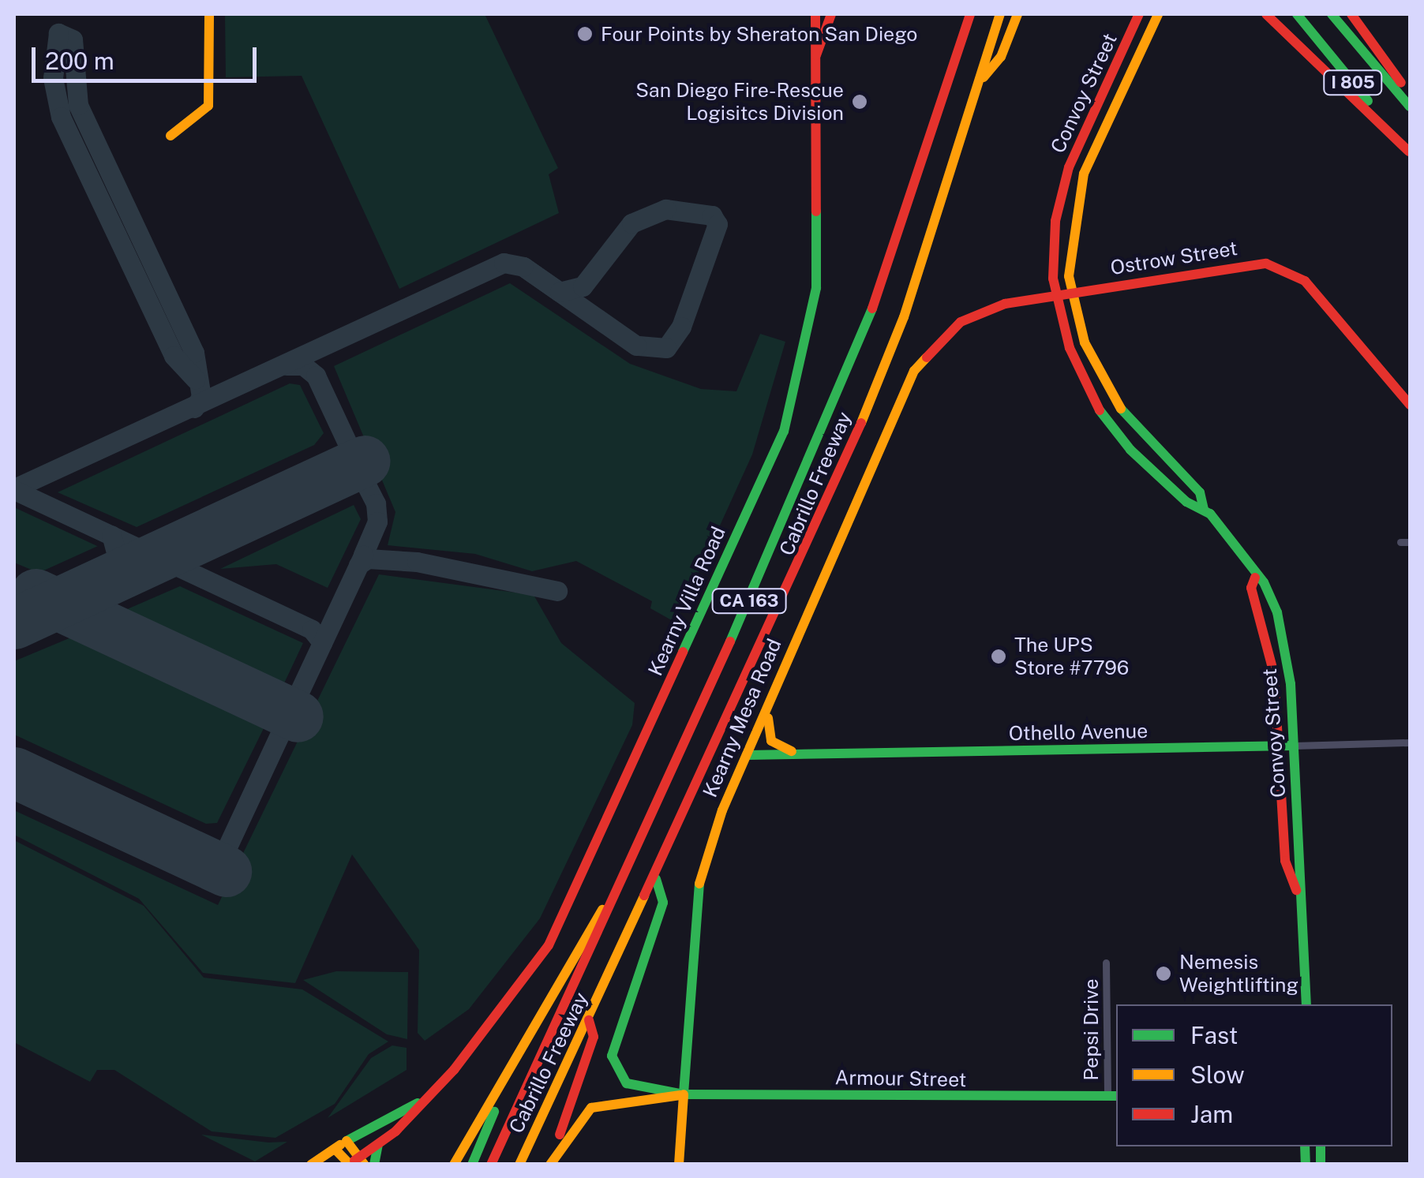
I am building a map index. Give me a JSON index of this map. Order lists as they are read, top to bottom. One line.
{"streets":{"main road":["I 805","Convoy Street","Ostrow Street","Cabrillo Freeway","Kearny Villa Road","CA 163","Kearny Mesa Road","Othello Avenue","Armour Street"],"street":["Pepsi Drive"]},"crossings":[["Convoy Street","Ostrow Street"],["Convoy Street","Kearny Mesa Road"],["Convoy Street","Othello Avenue"],["Ostrow Street","Kearny Mesa Road"],["Kearny Mesa Road","Othello Avenue"],["Kearny Mesa Road","Armour Street"],["Pepsi Drive","Armour Street"]],"places":["Four Points by Sheraton San Diego","San Diego Fire-Rescue Logisitcs Division","The UPS Store #7796","Nemesis Weightlifting"],"legend":["Fast","Slow","Jam"],"scale_bar":"200 m"}
